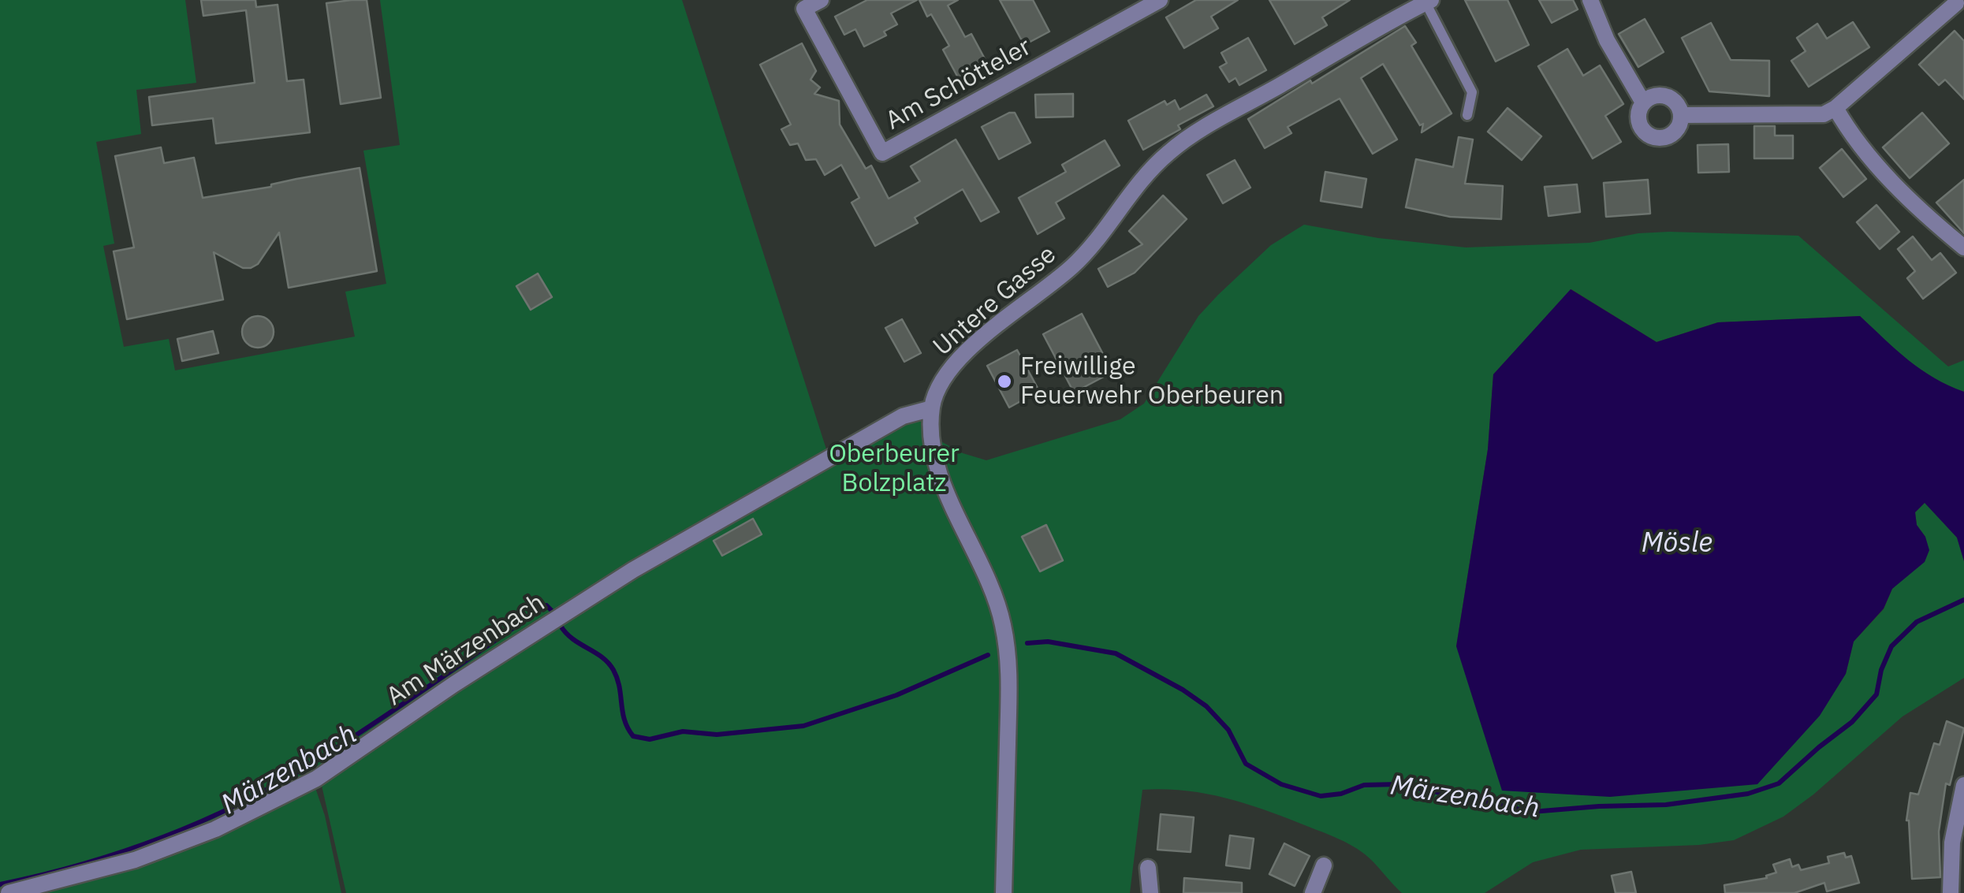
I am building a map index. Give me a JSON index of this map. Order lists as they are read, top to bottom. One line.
{"streets":{"street":["Am Schötteler","Untere Gasse","Am Märzenbach"]},"crossings":[["Untere Gasse","Am Märzenbach"]],"water":["Mösle","Märzenbach"],"parks":["Oberbeurer Bolzplatz"],"places":["Freiwillige Feuerwehr Oberbeuren"]}
